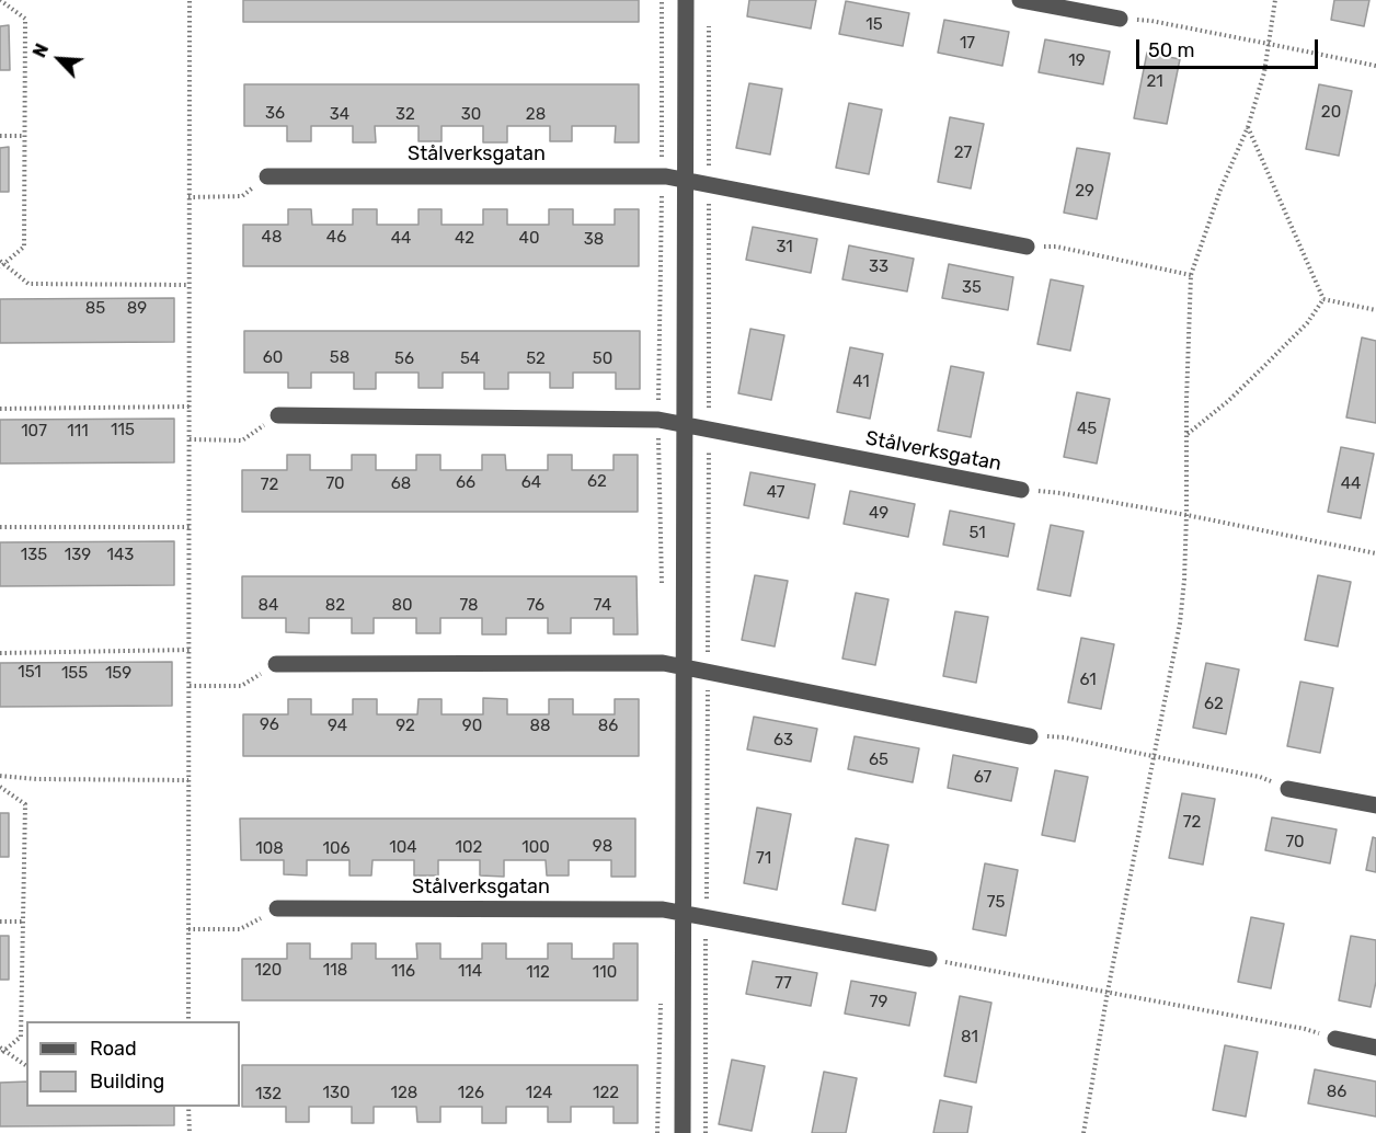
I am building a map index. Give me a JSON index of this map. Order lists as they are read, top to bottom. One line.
{"streets":{"street":["Stålverksgatan"]},"house_numbers":["15","17","19","21","20","36","34","32","30","28","27","29","48","46","44","42","40","38","31","33","35","85","89","60","58","56","54","52","50","41","45","115","107","111","62","66","64","70","68","44","72","47","49","51","135","139","143","84","82","80","78","76","74","151","155","159","61","62","96","94","92","90","88","86","63","65","67","72","70","98","104","102","100","108","106","71","75","120","118","116","114","112","110","77","79","81","86","130","128","126","124","122","132"],"legend":["Road","Building"],"scale_bar":"50 m","north":"top left"}
